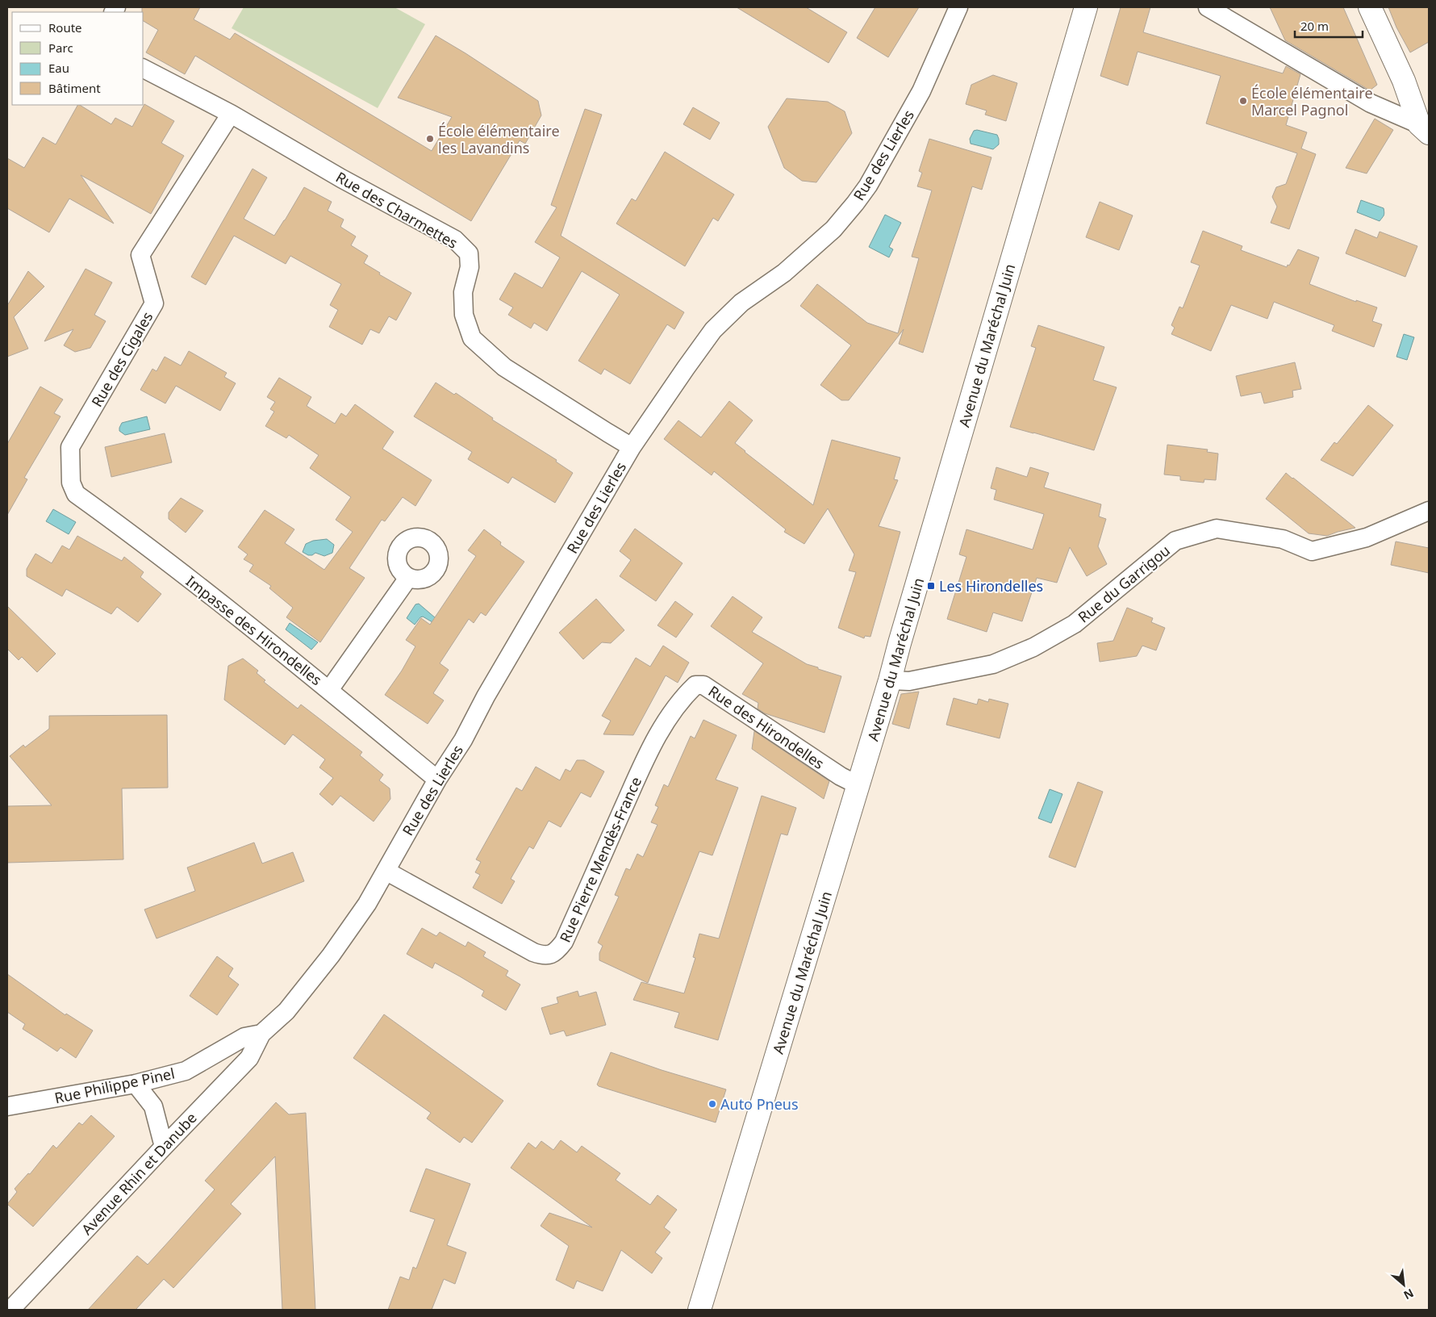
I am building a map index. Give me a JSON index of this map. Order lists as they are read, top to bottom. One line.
{"streets":{"main road":["Avenue du Maréchal Juin"],"street":["Rue des Lierles","Rue des Charmettes","Rue des Cigales","Rue du Garrigou","Impasse des Hirondelles","Rue des Hirondelles","Rue Pierre Mendès-France","Rue Philippe Pinel","Avenue Rhin et Danube"]},"crossings":[["Rue des Lierles","Rue des Charmettes"],["Rue des Lierles","Impasse des Hirondelles"],["Rue des Lierles","Rue Pierre Mendès-France"],["Rue des Lierles","Rue Philippe Pinel"],["Rue des Lierles","Avenue Rhin et Danube"],["Rue des Charmettes","Rue des Cigales"],["Avenue du Maréchal Juin","Rue du Garrigou"],["Avenue du Maréchal Juin","Rue des Hirondelles"],["Rue des Cigales","Impasse des Hirondelles"],["Rue des Hirondelles","Rue Pierre Mendès-France"],["Rue Philippe Pinel","Avenue Rhin et Danube"]],"places":{"other":["École élémentaire Marcel Pagnol","École élémentaire les Lavandins","Auto Pneus"],"transit":["Les Hirondelles"]},"legend":["Route","Parc","Eau","Bâtiment"],"scale_bar":"20 m","north":"bottom right"}
